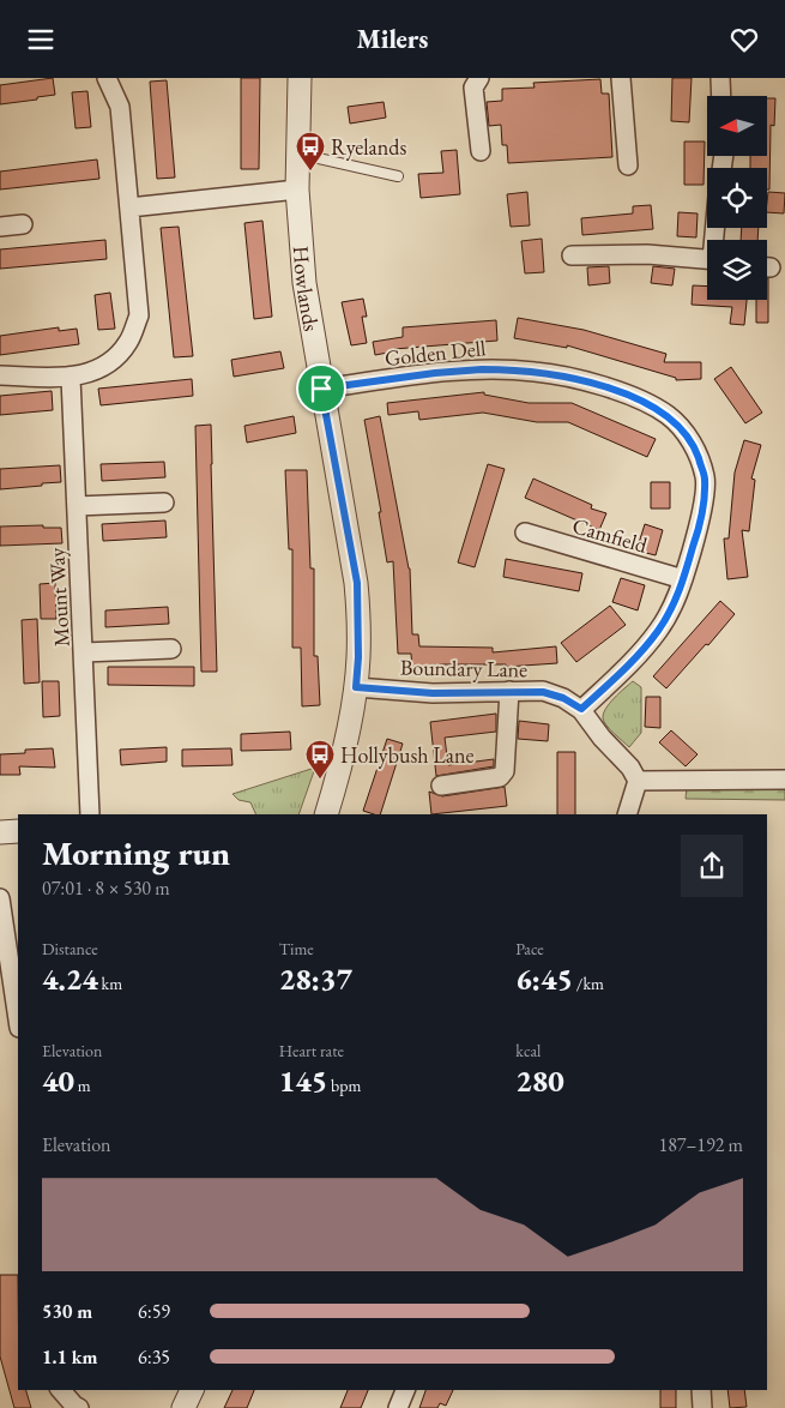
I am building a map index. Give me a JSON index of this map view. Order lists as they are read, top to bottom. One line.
{"streets":{"street":["Howlands","Golden Dell","Camfield","Mount Way","Boundary Lane"]},"crossings":[["Howlands","Golden Dell"],["Howlands","Boundary Lane"],["Golden Dell","Camfield"],["Golden Dell","Boundary Lane"]],"places":{"bus stop":["Ryelands","Hollybush Lane"]},"north":"left","page":{"header":"Milers","heading":["Morning run","07:01 · 8 × 530 m"],"stats":[["Distance","4.24 km"],["Time","28:37"],["Pace","6:45 /km"],["Elevation","40 m"],["Heart rate","145 bpm"],["kcal","280"]],"chart":["Elevation","187–192 m"],"list":[{"name":"530 m","note":"6:59"},{"name":"1.1 km","note":"6:35"}]}}
